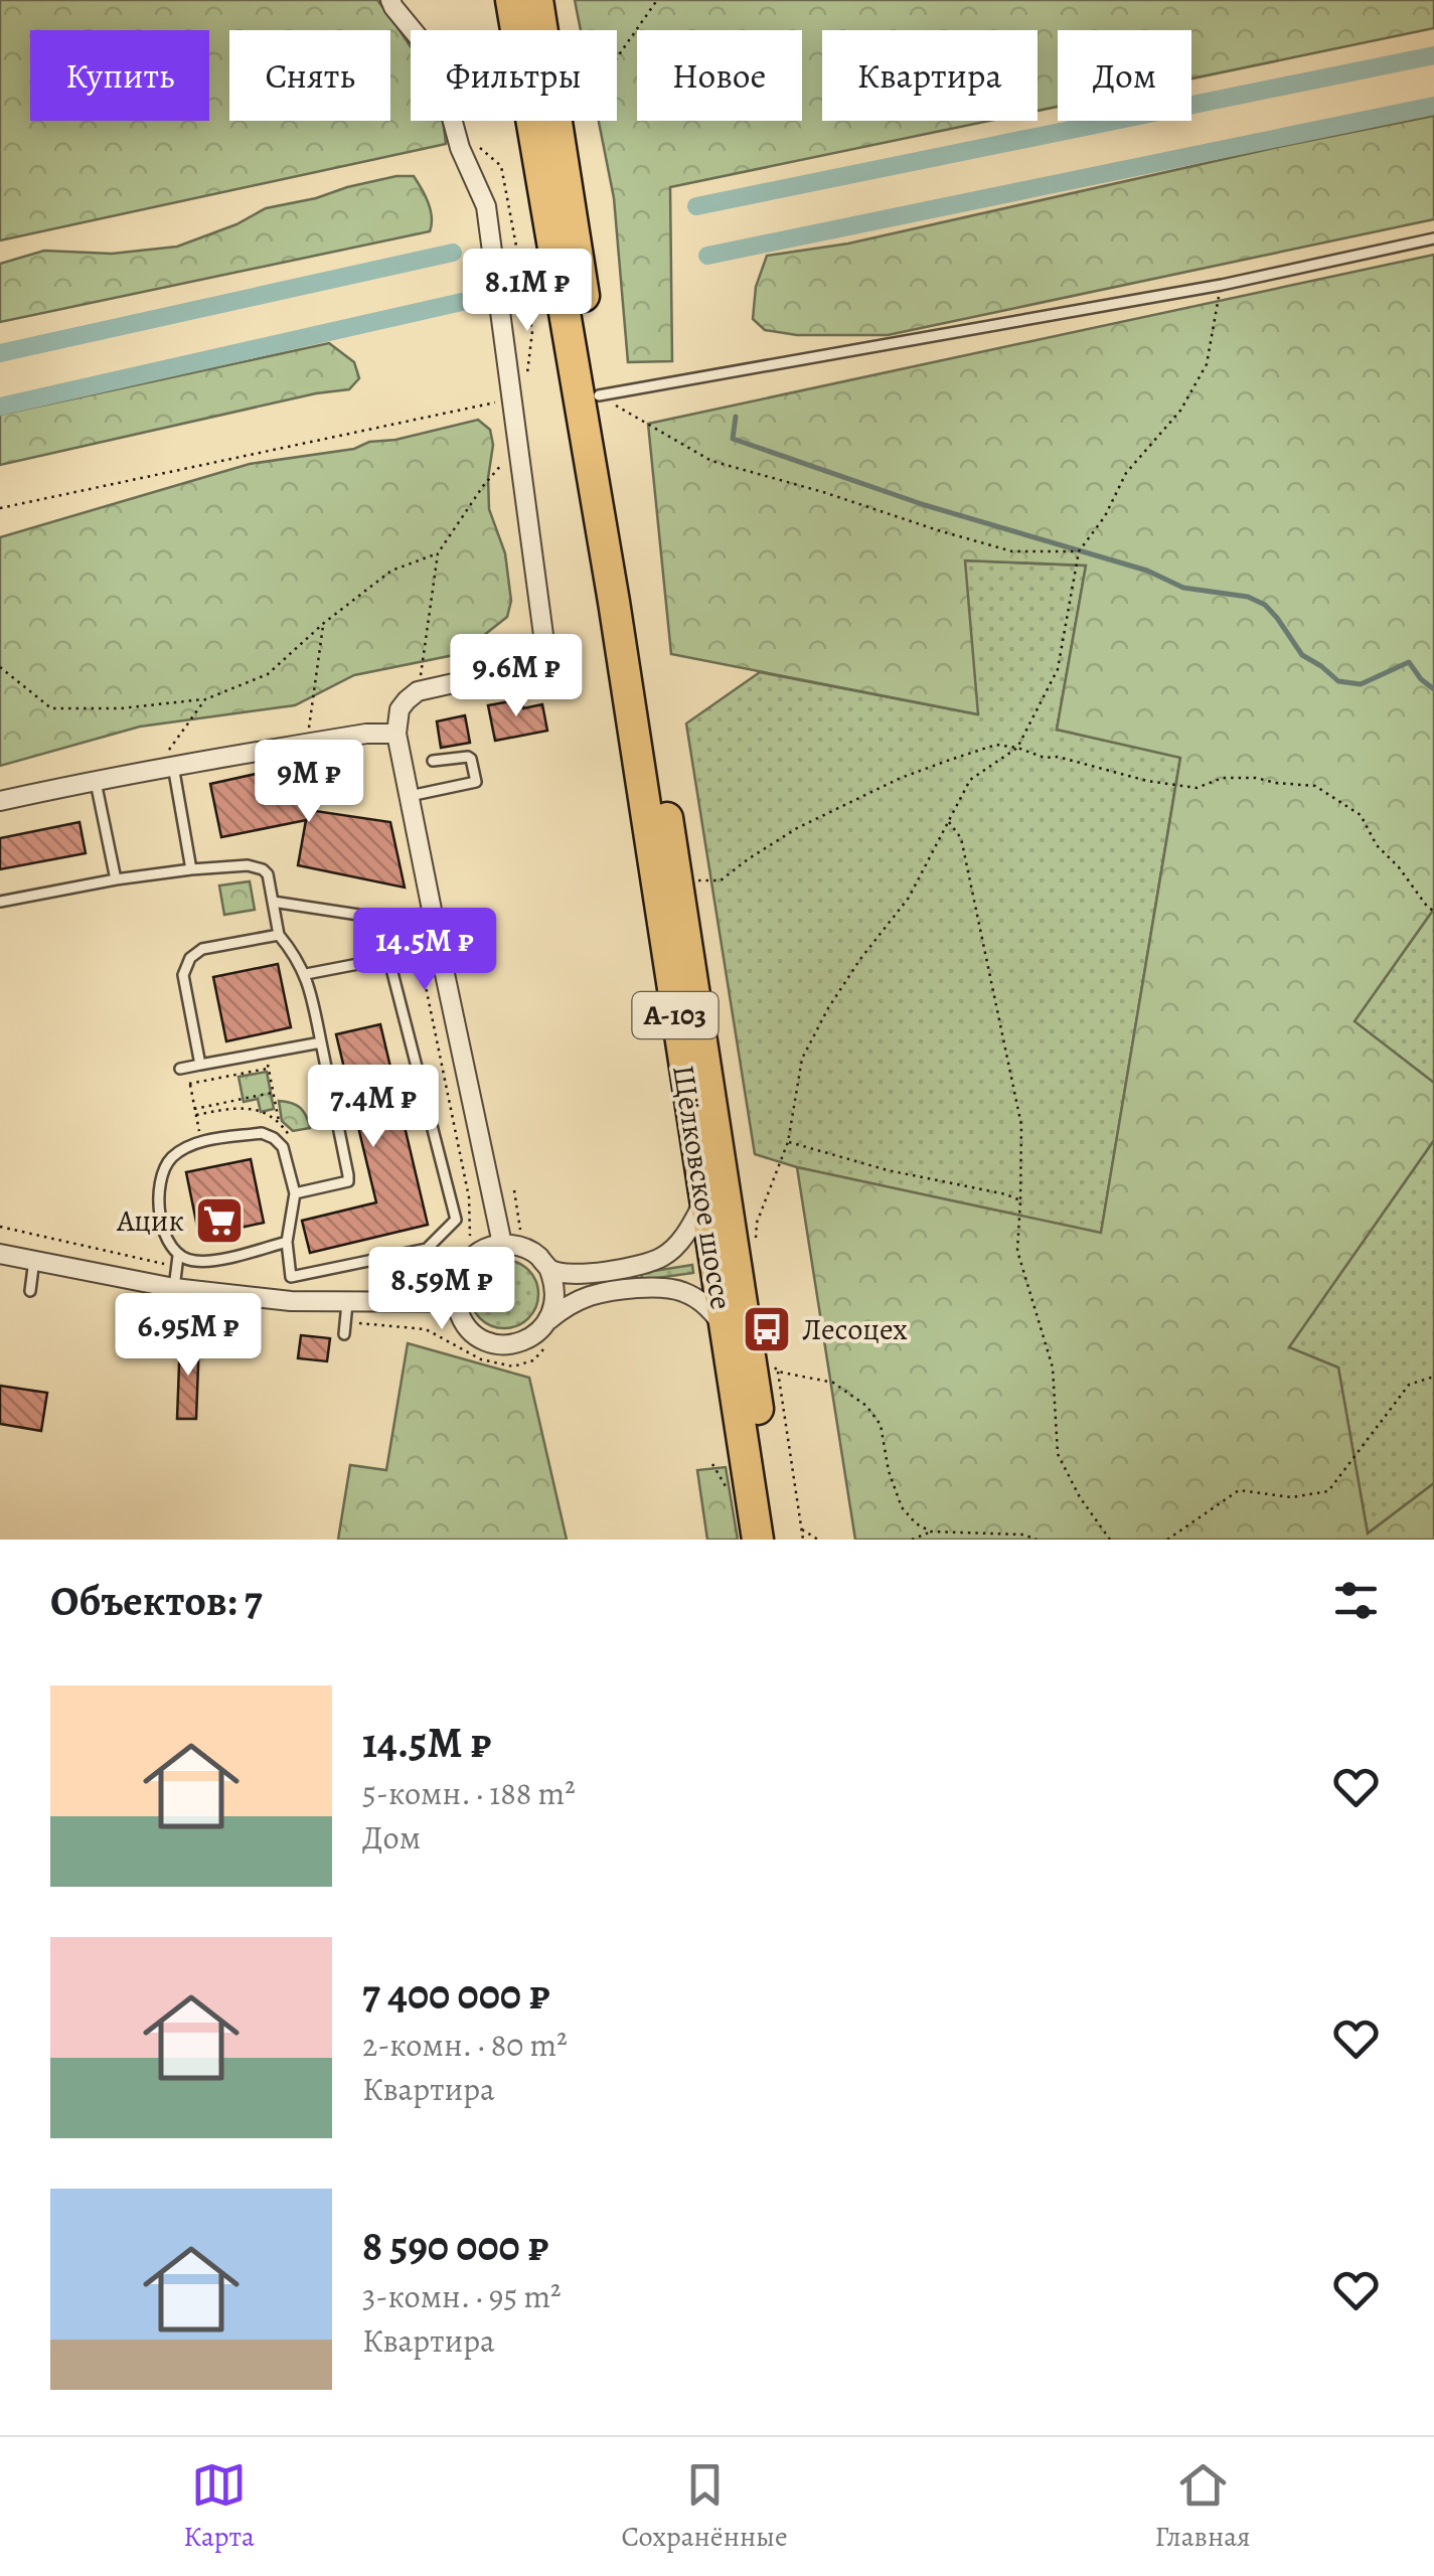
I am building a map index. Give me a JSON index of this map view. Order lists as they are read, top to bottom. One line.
{"streets":{"main road":["А-103","Щёлковское шоссе"]},"places":{"supermarket":["Ацик"],"bus stop":["Лесоцех"]},"page":{"chip":["Купить","Снять","Фильтры","Новое","Квартира","Дом"],"price":["8.1M ₽","9.6M ₽","9M ₽","14.5M ₽","7.4M ₽","8.59M ₽","6.95M ₽"],"heading":"Объектов: 7","list":[{"name":"14.5M ₽","note":"5-комн. · 188 m² · Дом"},{"name":"7 400 000 ₽","note":"2-комн. · 80 m² · Квартира"},{"name":"8 590 000 ₽","note":"3-комн. · 95 m² · Квартира"}],"tabs":["Карта","Сохранённые","Главная"]}}
